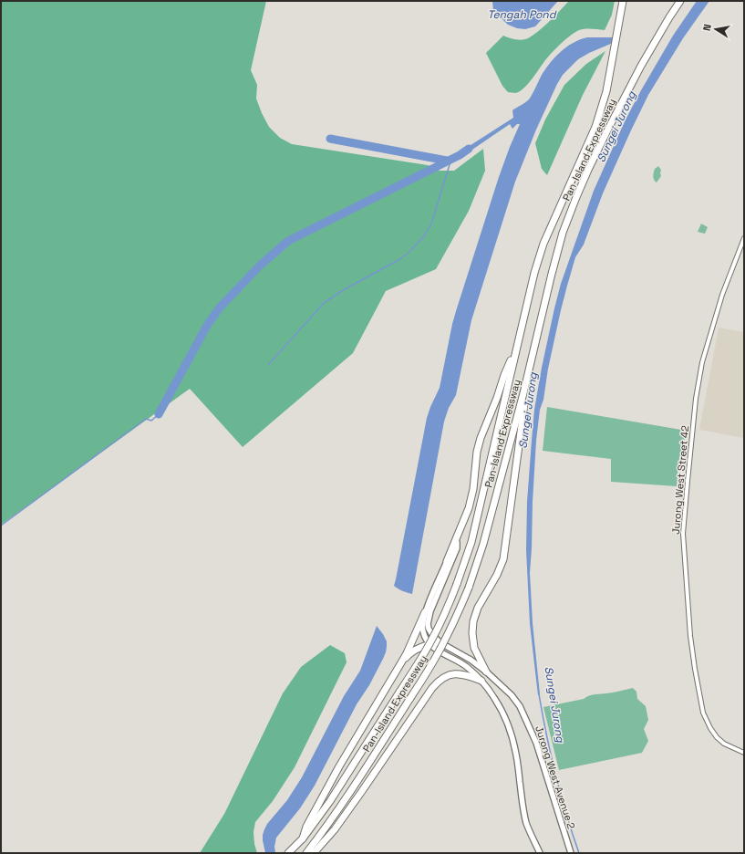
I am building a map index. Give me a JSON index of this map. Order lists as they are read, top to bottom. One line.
{"streets":{"highway":["Pan-Island Expressway"],"main road":["Jurong West Avenue 2"],"street":["Jurong West Street 42"]},"water":["Tengah Pond","Sungei Jurong"],"north":"left"}
